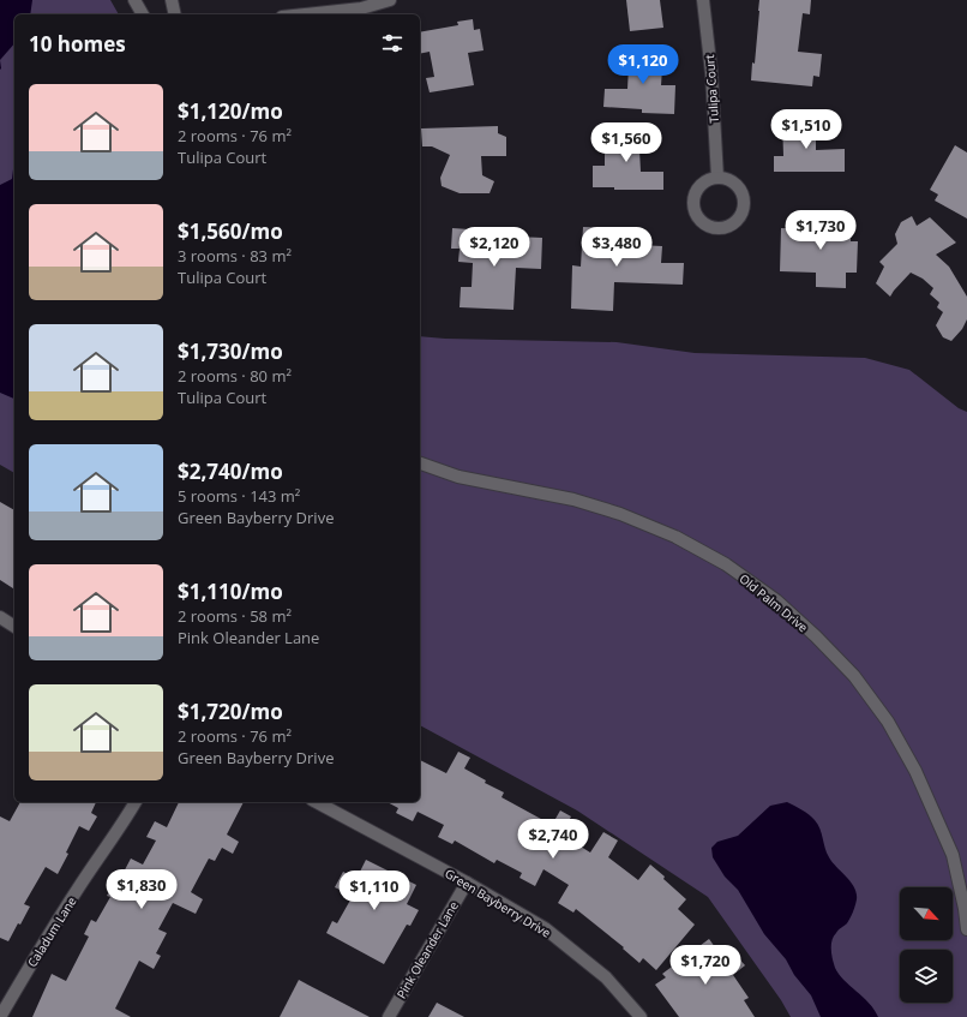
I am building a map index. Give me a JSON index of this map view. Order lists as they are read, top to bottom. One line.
{"streets":{"street":["Tulipa Court","Old Palm Drive","Green Bayberry Drive","Caladum Lane","Pink Oleander Lane"]},"crossings":[["Green Bayberry Drive","Pink Oleander Lane"]],"north":"bottom right","page":{"heading":"10 homes","price":["$1,120","$1,510","$1,560","$1,730","$2,120","$3,480","$2,740","$1,830","$1,110","$1,720"],"list":[{"name":"$1,120/mo","note":"2 rooms · 76 m² · Tulipa Court"},{"name":"$1,560/mo","note":"3 rooms · 83 m² · Tulipa Court"},{"name":"$1,730/mo","note":"2 rooms · 80 m² · Tulipa Court"},{"name":"$2,740/mo","note":"5 rooms · 143 m² · Green Bayberry Drive"},{"name":"$1,110/mo","note":"2 rooms · 58 m² · Pink Oleander Lane"},{"name":"$1,720/mo","note":"2 rooms · 76 m² · Green Bayberry Drive"}]}}
